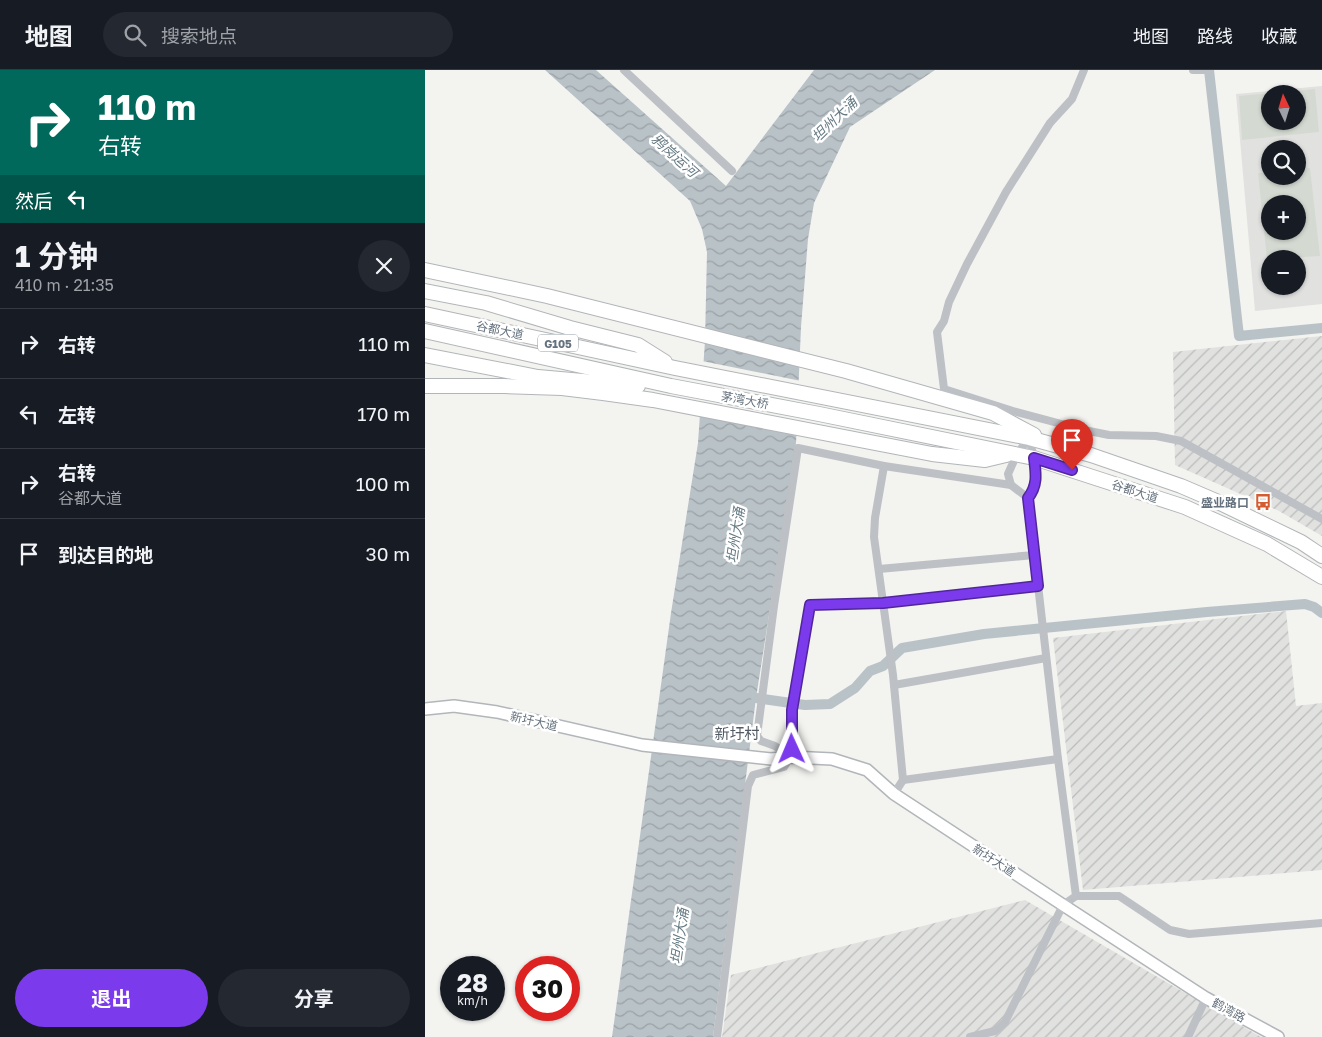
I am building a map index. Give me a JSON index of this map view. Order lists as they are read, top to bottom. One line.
{"streets":{"highway":["谷都大道","G105","茅湾大桥"],"street":["新圩大道","鹤湾路"]},"crossings":[["谷都大道","茅湾大桥"],["新圩大道","鹤湾路"]],"districts":["新圩村"],"water":["坦州大涌","鸦岗运河"],"places":{"bus stop":["盛业路口"]},"north":"top","page":{"header":"地图","search":"搜索地点","nav":["地图","路线","收藏"],"turn":["110 m","右转"],"map_buttons":["+","−"],"then":"然后","heading":["1 分钟","410 m · 21:35"],"list":[{"name":"右转","value":"110 m"},{"name":"左转","value":"170 m"},{"name":"右转","note":"谷都大道","value":"100 m"},{"name":"到达目的地","value":"30 m"}],"speed":"28 km/h","limit":"30","buttons":["退出","分享"]}}
